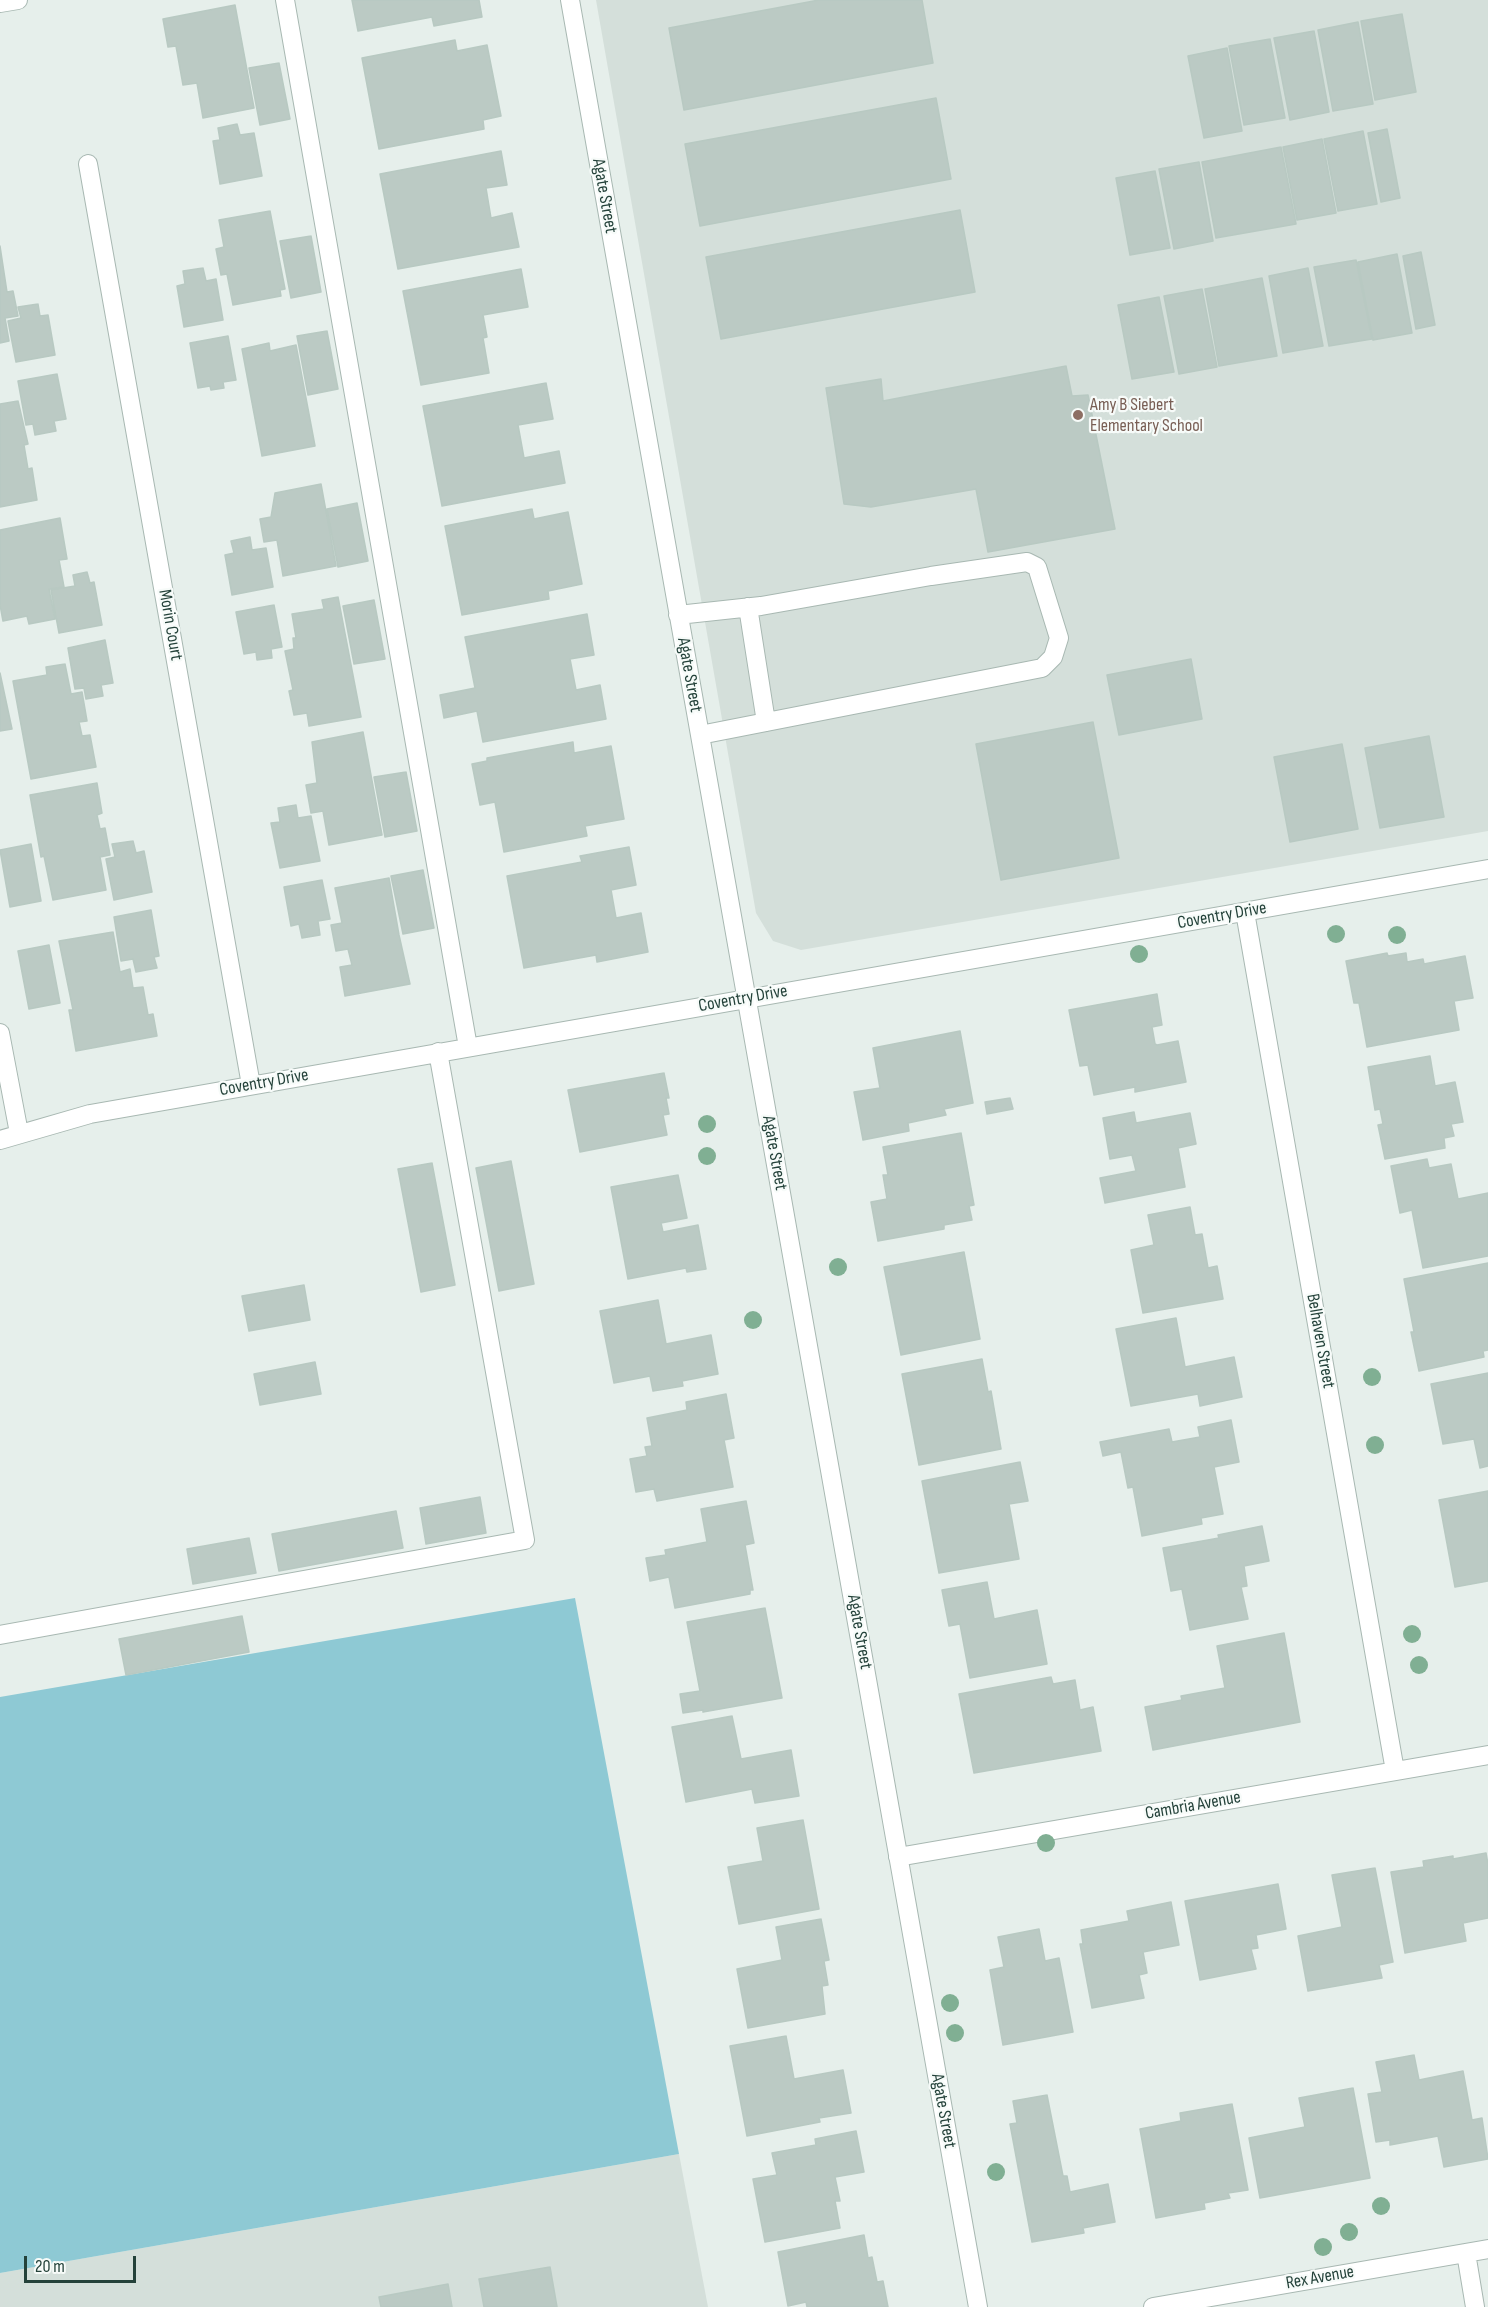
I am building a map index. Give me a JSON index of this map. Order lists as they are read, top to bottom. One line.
{"streets":{"street":["Agate Street","Morin Court","Coventry Drive","Belhaven Street","Cambria Avenue","Rex Avenue"]},"crossings":[["Agate Street","Coventry Drive"],["Agate Street","Cambria Avenue"],["Morin Court","Coventry Drive"],["Coventry Drive","Belhaven Street"],["Belhaven Street","Cambria Avenue"]],"places":["Amy B Siebert Elementary School"],"scale_bar":"20 m"}
